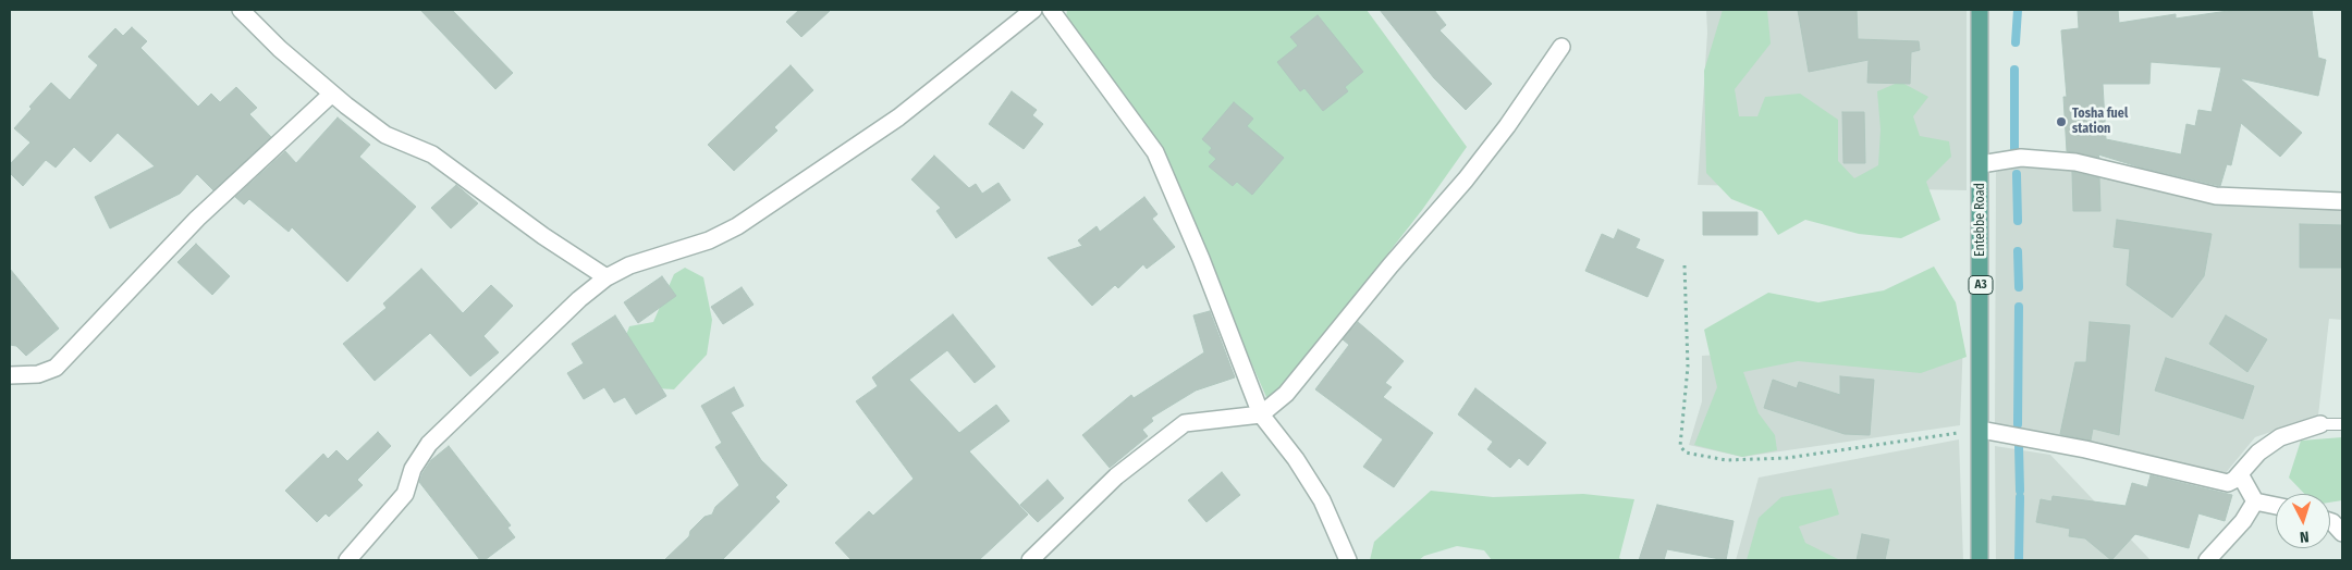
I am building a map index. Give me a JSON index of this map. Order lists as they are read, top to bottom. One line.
{"streets":{"main road":["Entebbe Road","A3"]},"places":["Tosha fuel station"],"north":"bottom"}
